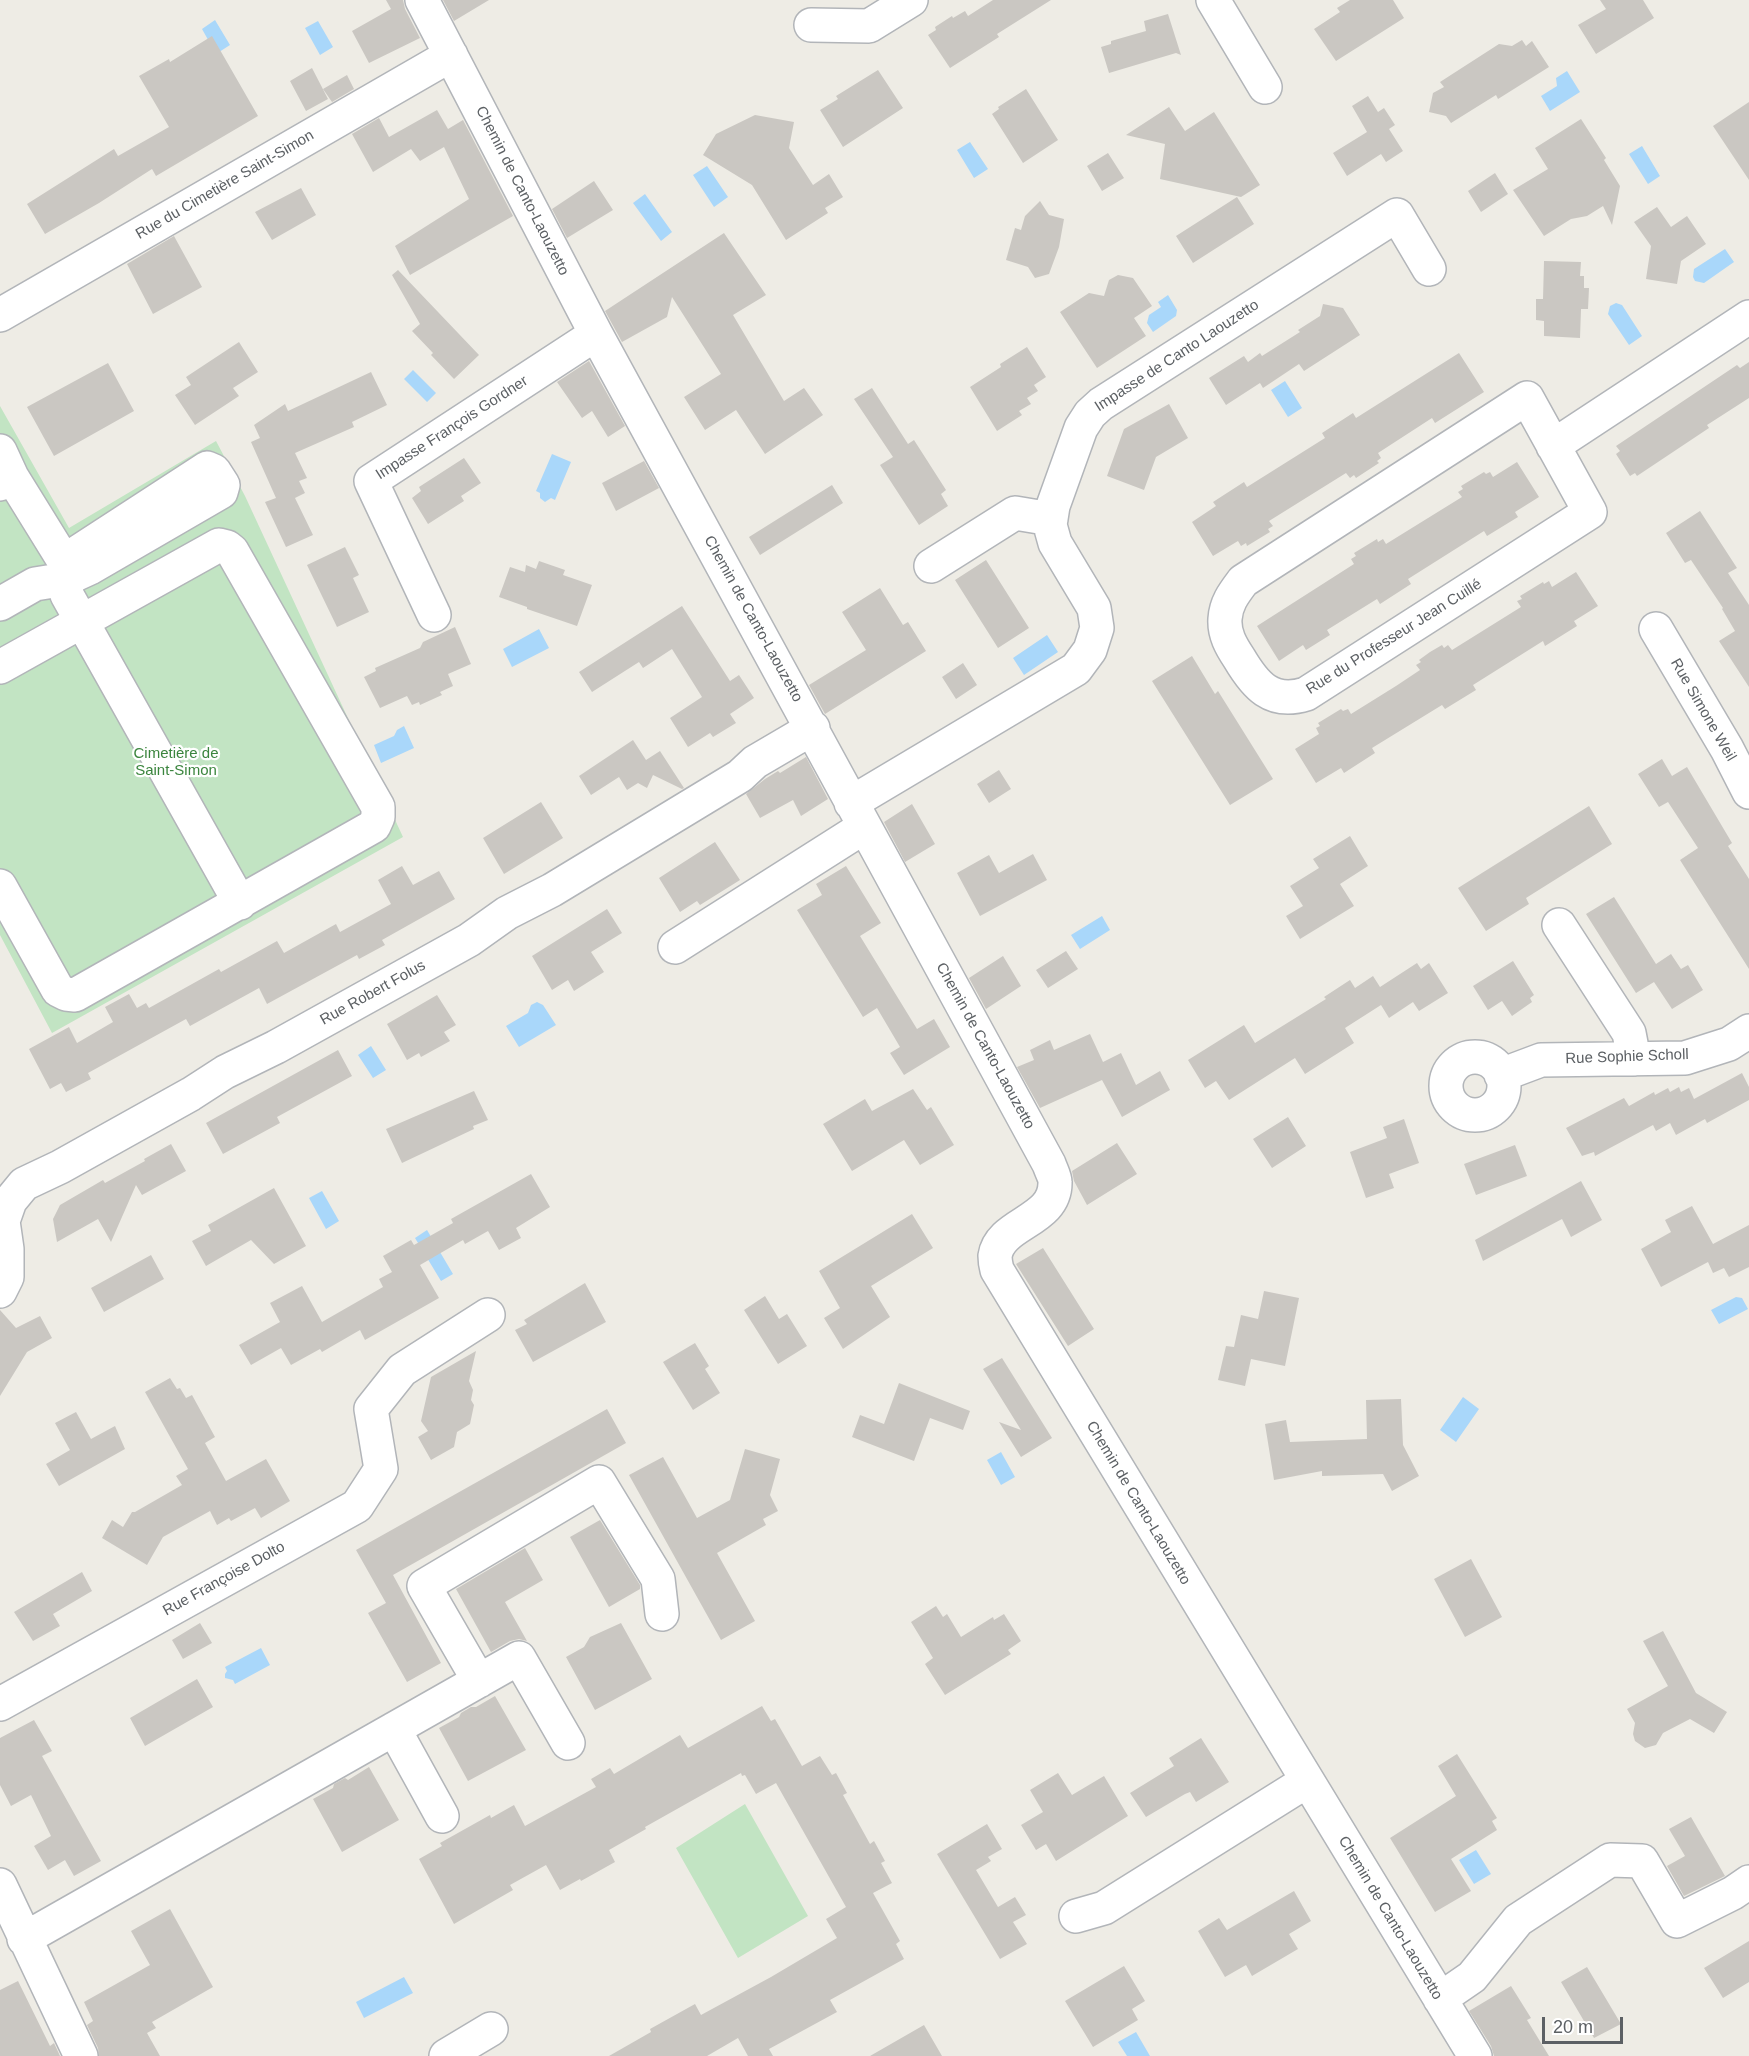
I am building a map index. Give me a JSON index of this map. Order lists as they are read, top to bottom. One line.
{"streets":{"street":["Rue du Cimetière Saint-Simon","Chemin de Canto-Laouzetto","Impasse de Canto Laouzetto","Impasse François Gordner","Rue du Professeur Jean Cuillé","Rue Simone Weil","Rue Robert Folus","Rue Sophie Scholl","Rue Françoise Dolto"]},"crossings":[["Rue du Cimetière Saint-Simon","Chemin de Canto-Laouzetto"],["Chemin de Canto-Laouzetto","Impasse de Canto Laouzetto"],["Chemin de Canto-Laouzetto","Impasse François Gordner"],["Chemin de Canto-Laouzetto","Rue Robert Folus"]],"parks":["Cimetière de Saint-Simon"],"scale_bar":"20 m"}
